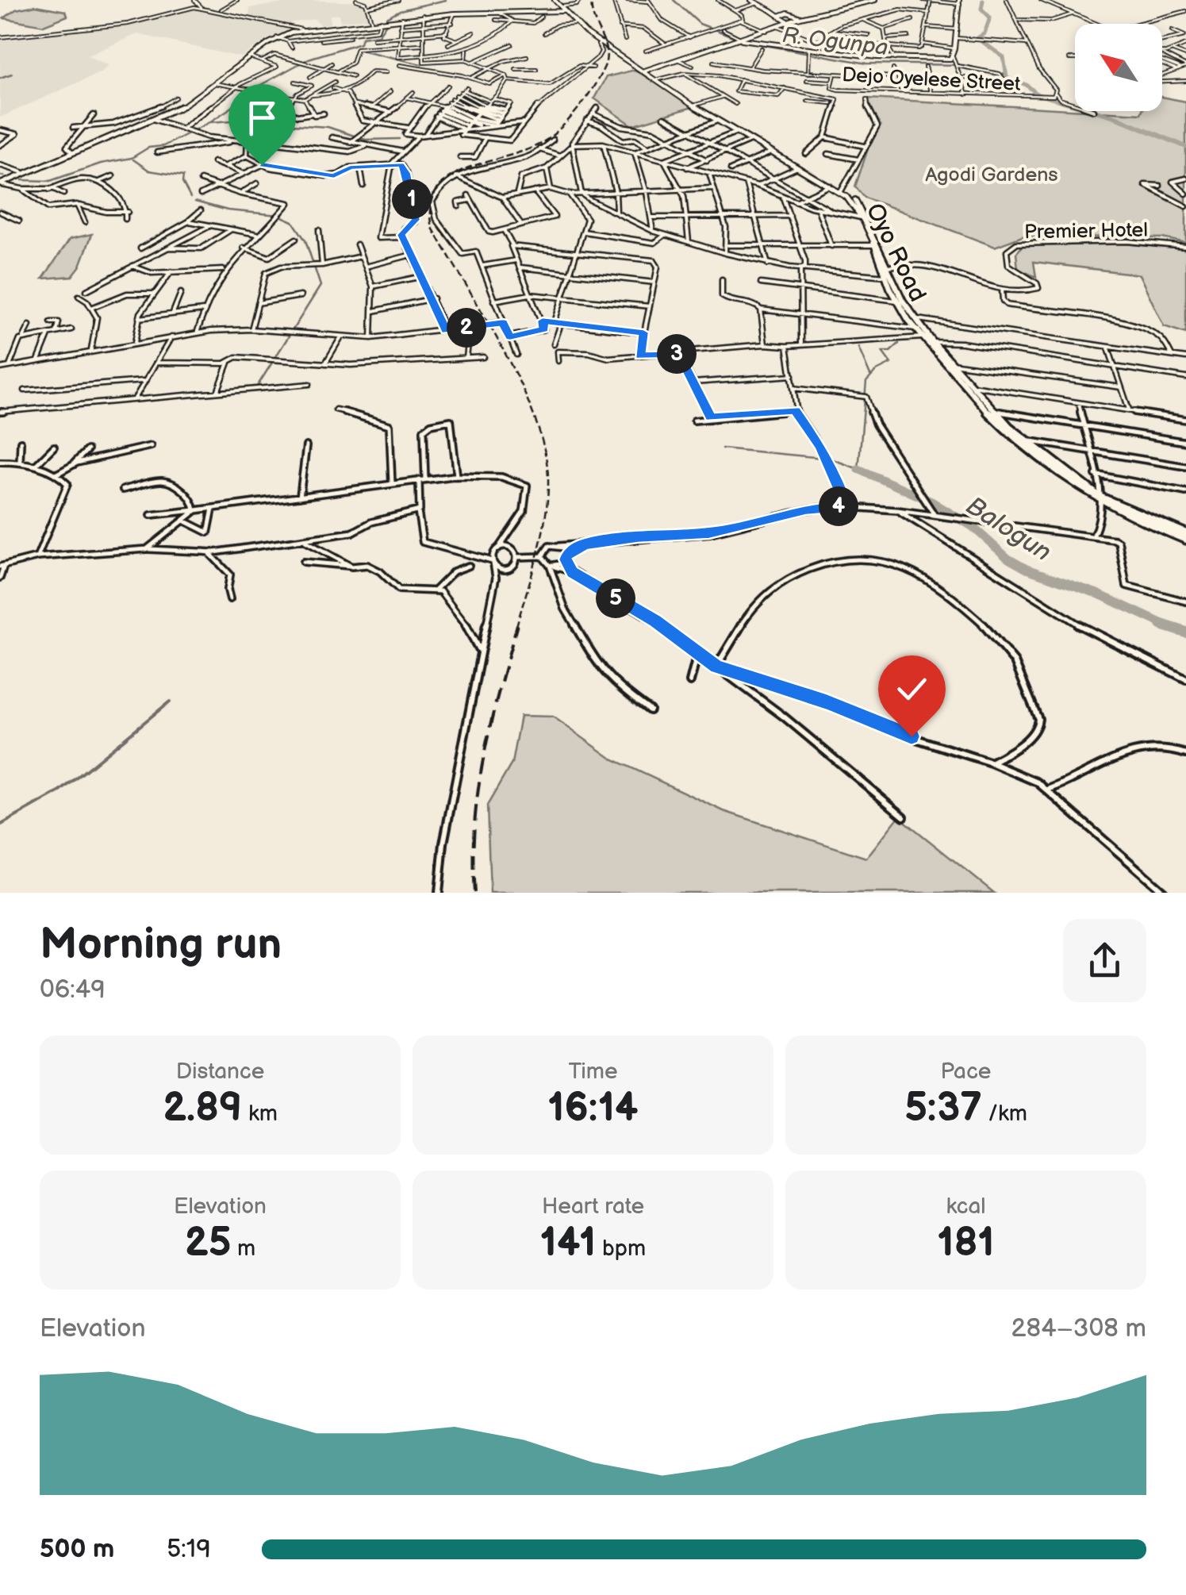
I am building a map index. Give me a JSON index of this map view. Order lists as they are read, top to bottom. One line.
{"streets":{"main road":["Oyo Road"],"street":["Dejo Oyelese Street","Premier Hotel"]},"crossings":[["Premier Hotel","Oyo Road"]],"water":["R. Ogunpa","Balogun"],"parks":["Agodi Gardens"],"north":"top left","page":{"pins":["1","2","3","4","5"],"heading":["Morning run","06:49"],"stats":[["Distance","2.89 km"],["Time","16:14"],["Pace","5:37 /km"],["Elevation","25 m"],["Heart rate","141 bpm"],["kcal","181"]],"chart":["Elevation","284–308 m"],"list":[{"name":"500 m","note":"5:19"}]}}
